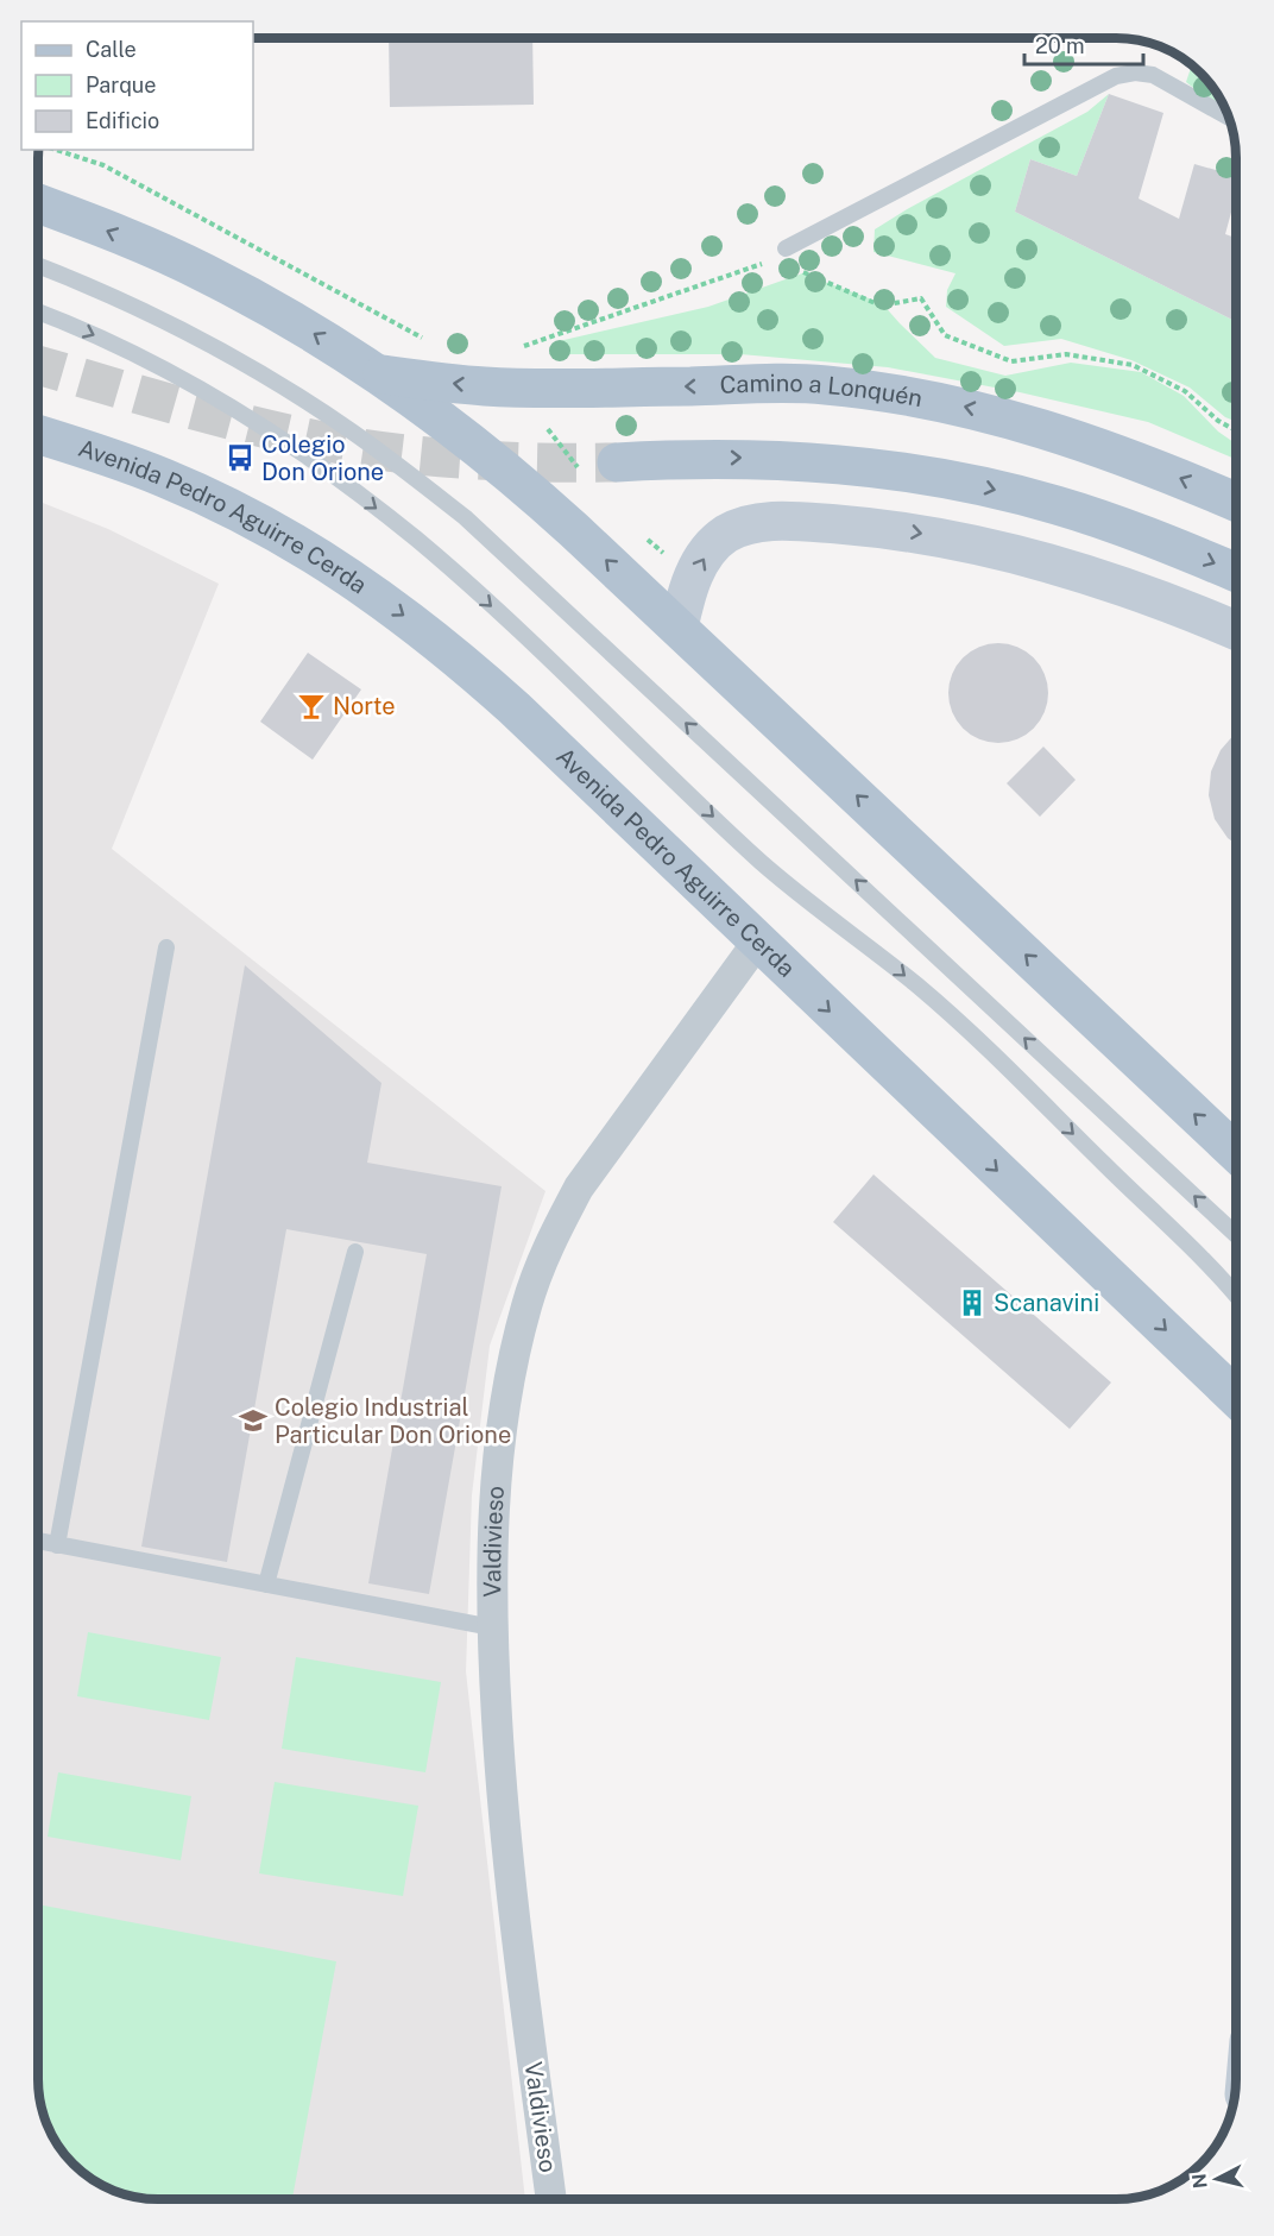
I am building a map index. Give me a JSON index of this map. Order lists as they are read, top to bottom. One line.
{"streets":{"main road":["Camino a Lonquén","Avenida Pedro Aguirre Cerda"],"street":["Valdivieso"]},"crossings":[["Avenida Pedro Aguirre Cerda","Valdivieso"]],"places":{"bus stop":["Colegio Don Orione"],"bar":["Norte"],"building":["Scanavini"],"school or university":["Colegio Industrial Particular Don Orione"]},"legend":["Calle","Parque","Edificio"],"scale_bar":"20 m","north":"left"}
